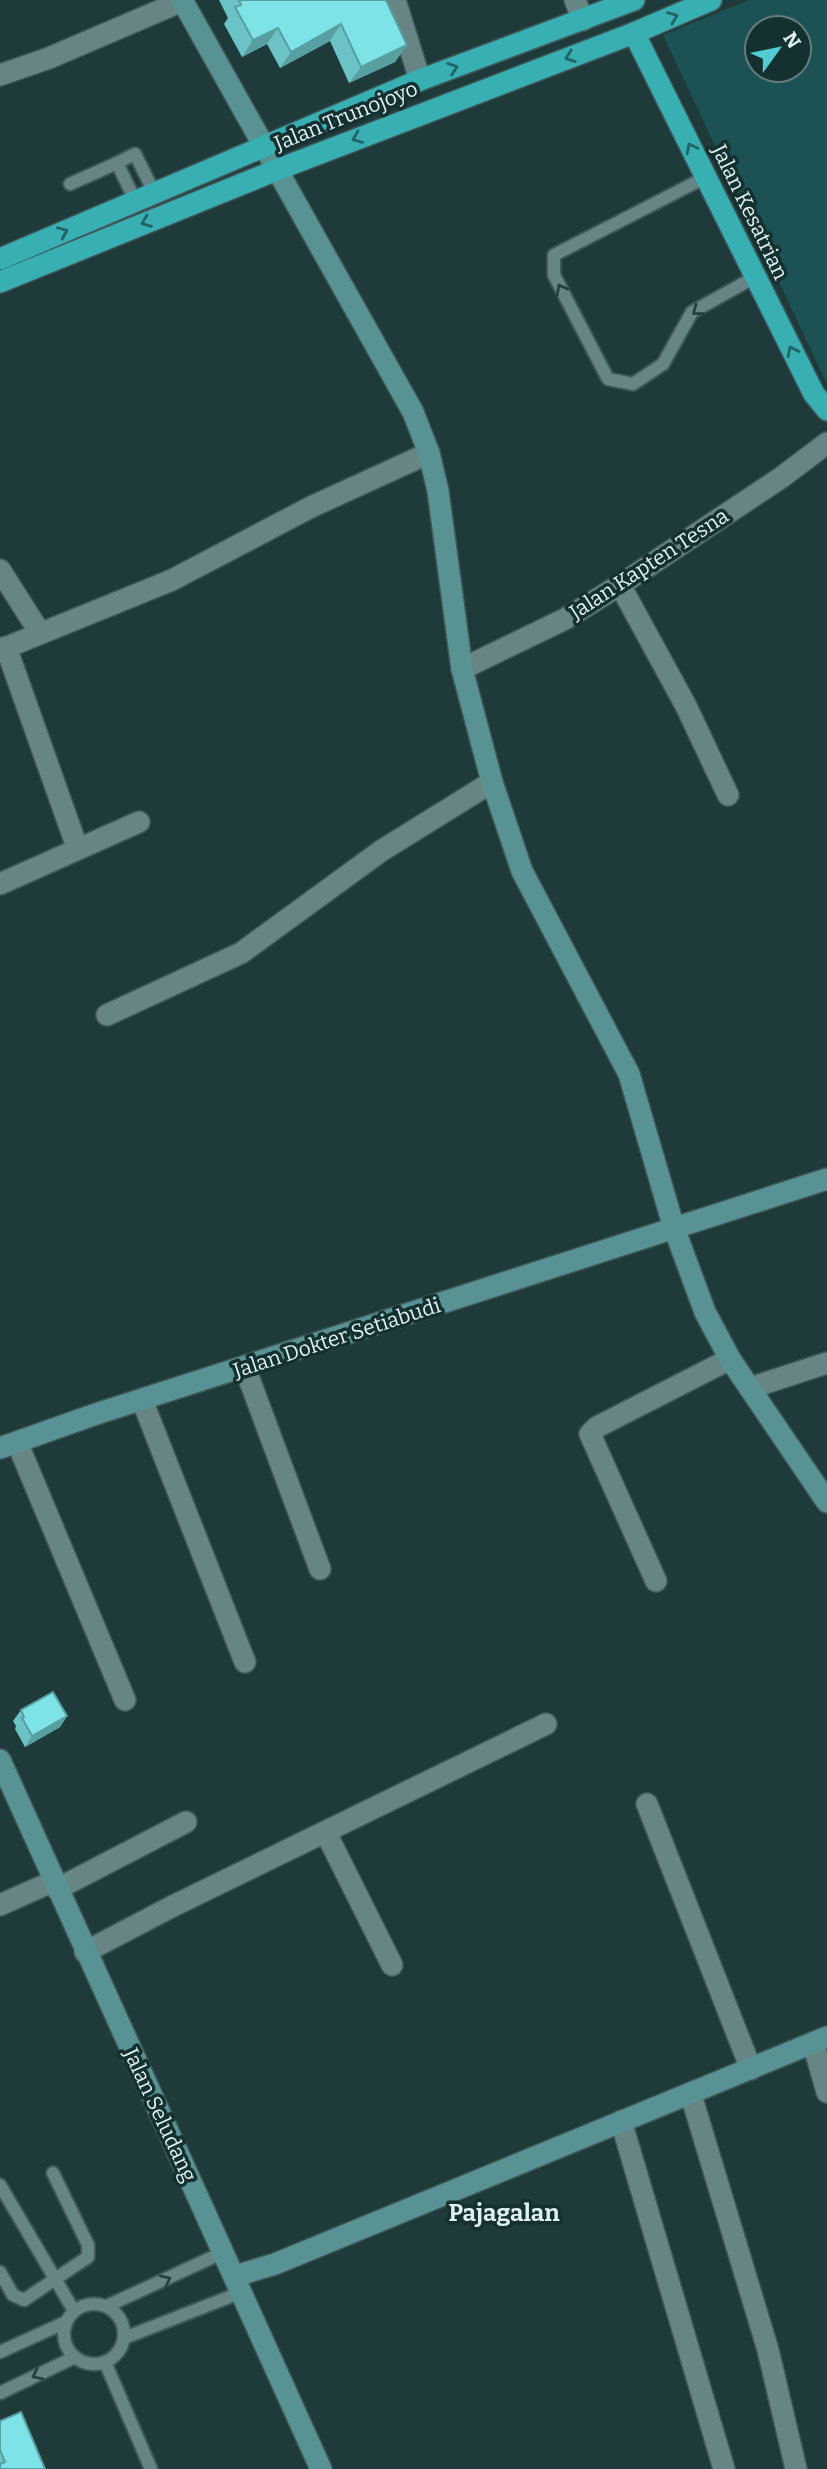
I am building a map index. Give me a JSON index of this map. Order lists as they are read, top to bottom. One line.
{"streets":{"highway":["Jalan Trunojoyo","Jalan Kesatrian"],"street":["Jalan Kapten Tesna","Jalan Dokter Setiabudi","Jalan Seludang"]},"crossings":[["Jalan Trunojoyo","Jalan Kesatrian"]],"one_way":["Jalan Kesatrian"],"districts":["Pajagalan"],"north":"top right"}
